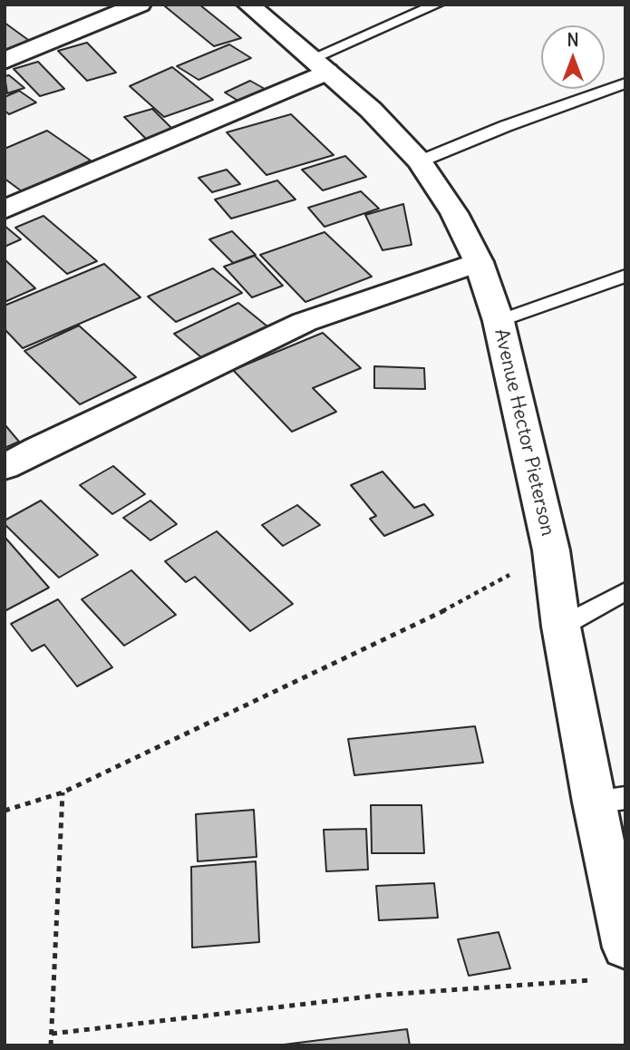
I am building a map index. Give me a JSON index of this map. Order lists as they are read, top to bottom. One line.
{"streets":{"street":["Avenue Hector Pieterson"]},"north":"top"}
